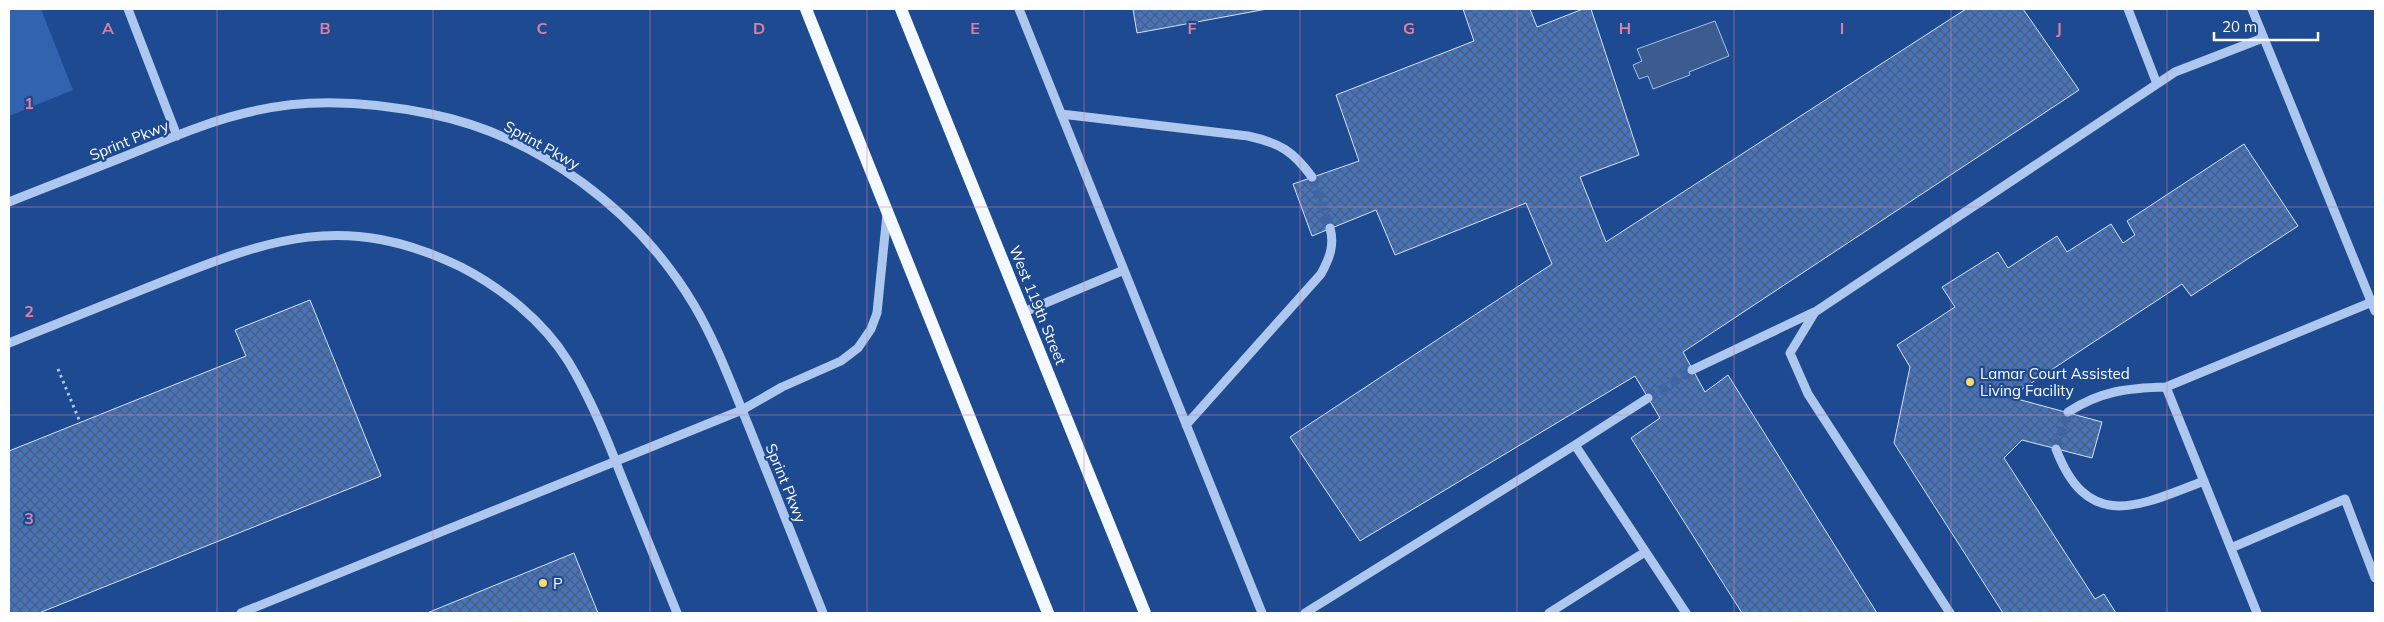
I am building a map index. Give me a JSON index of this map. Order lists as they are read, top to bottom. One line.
{"streets":{"main road":["West 119th Street"],"street":["Sprint Pkwy"]},"places":["Lamar Court Assisted Living Facility","P"],"scale_bar":"20 m","grid":{"columns":["A","B","C","D","E","F","G","H","I","J"],"rows":["1","2","3"]}}
